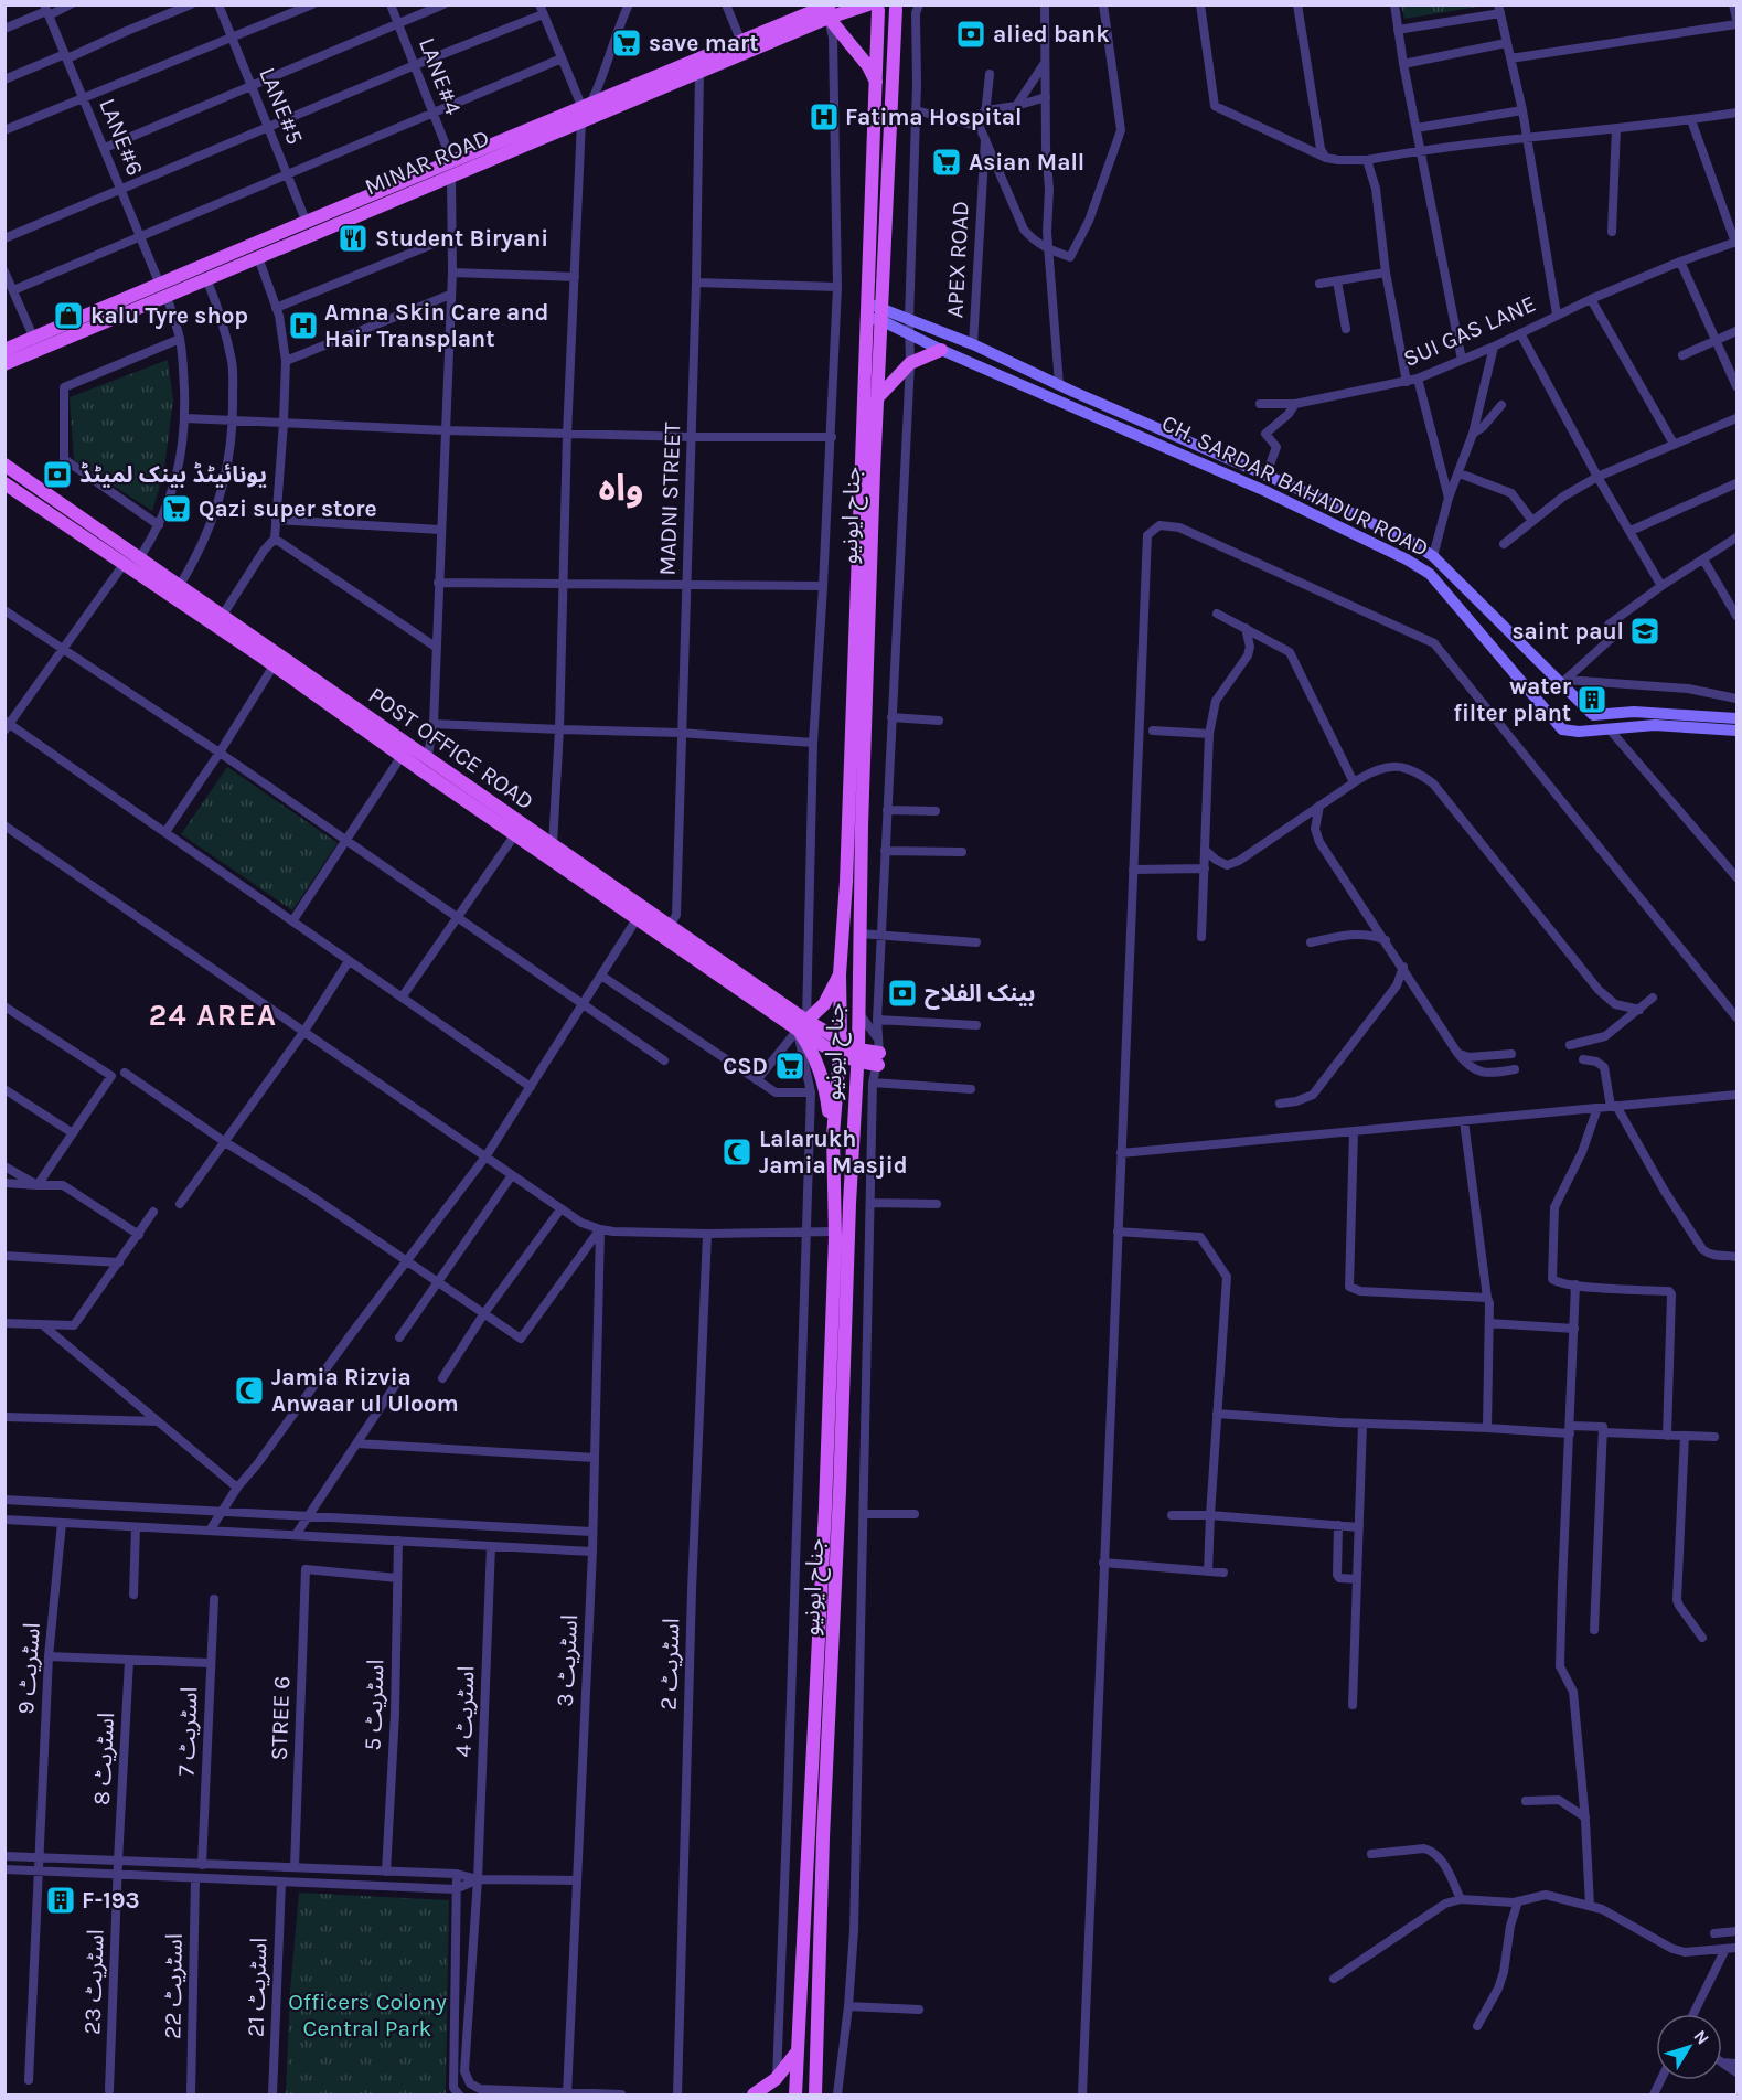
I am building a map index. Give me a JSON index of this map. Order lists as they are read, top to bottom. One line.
{"streets":{"main road":["MINAR ROAD","CH. SARDAR BAHADUR ROAD","جناح ایونیو","POST OFFICE ROAD"],"street":["LANE#4","LANE#5","LANE#6","APEX ROAD","SUI GAS LANE","MADNI STREET","اسٹریٹ 3","اسٹریٹ 2","اسٹریٹ 9","اسٹریٹ 5","اسٹریٹ 4","STREE 6","اسٹریٹ 7","اسٹریٹ 8","اسٹریٹ 23","اسٹریٹ 22","اسٹریٹ 21"]},"crossings":[["LANE#4","MINAR ROAD"],["LANE#5","MINAR ROAD"],["LANE#6","MINAR ROAD"],["LANE#6","POST OFFICE ROAD"],["MINAR ROAD","MADNI STREET"],["MINAR ROAD","جناح ایونیو"],["APEX ROAD","CH. SARDAR BAHADUR ROAD"],["CH. SARDAR BAHADUR ROAD","جناح ایونیو"],["MADNI STREET","POST OFFICE ROAD"],["جناح ایونیو","POST OFFICE ROAD"],["اسٹریٹ 3","اسٹریٹ 4"],["اسٹریٹ 5","STREE 6"],["اسٹریٹ 8","اسٹریٹ 23"]],"districts":["واہ","24 AREA"],"parks":["Officers Colony Central Park"],"places":{"bank":["alied bank","یونائیٹڈ بینک لمیٹڈ","بینک الفلاح"],"supermarket":["save mart","Asian Mall","Qazi super store","CSD"],"hospital":["Fatima Hospital","Amna Skin Care and Hair Transplant"],"restaurant":["Student Biryani"],"shop":["kalu Tyre shop"],"school or university":["saint paul"],"building":["water filter plant","F-193"],"mosque":["Lalarukh Jamia Masjid","Jamia Rizvia Anwaar ul Uloom"]},"north":"top right"}
